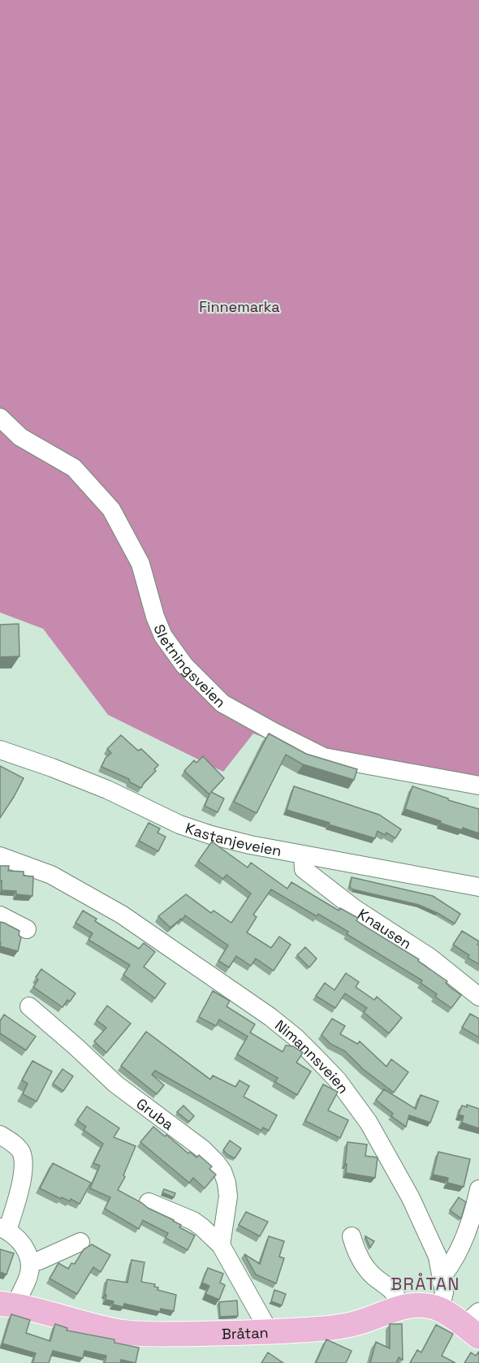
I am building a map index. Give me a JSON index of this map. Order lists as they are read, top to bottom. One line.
{"streets":{"main road":["Bråtan"],"street":["Sletningsveien","Kastanjeveien","Knausen","Nimannsveien","Gruba"]},"crossings":[["Kastanjeveien","Knausen"],["Nimannsveien","Bråtan"]],"districts":["BRÅTAN"],"parks":["Finnemarka"]}
